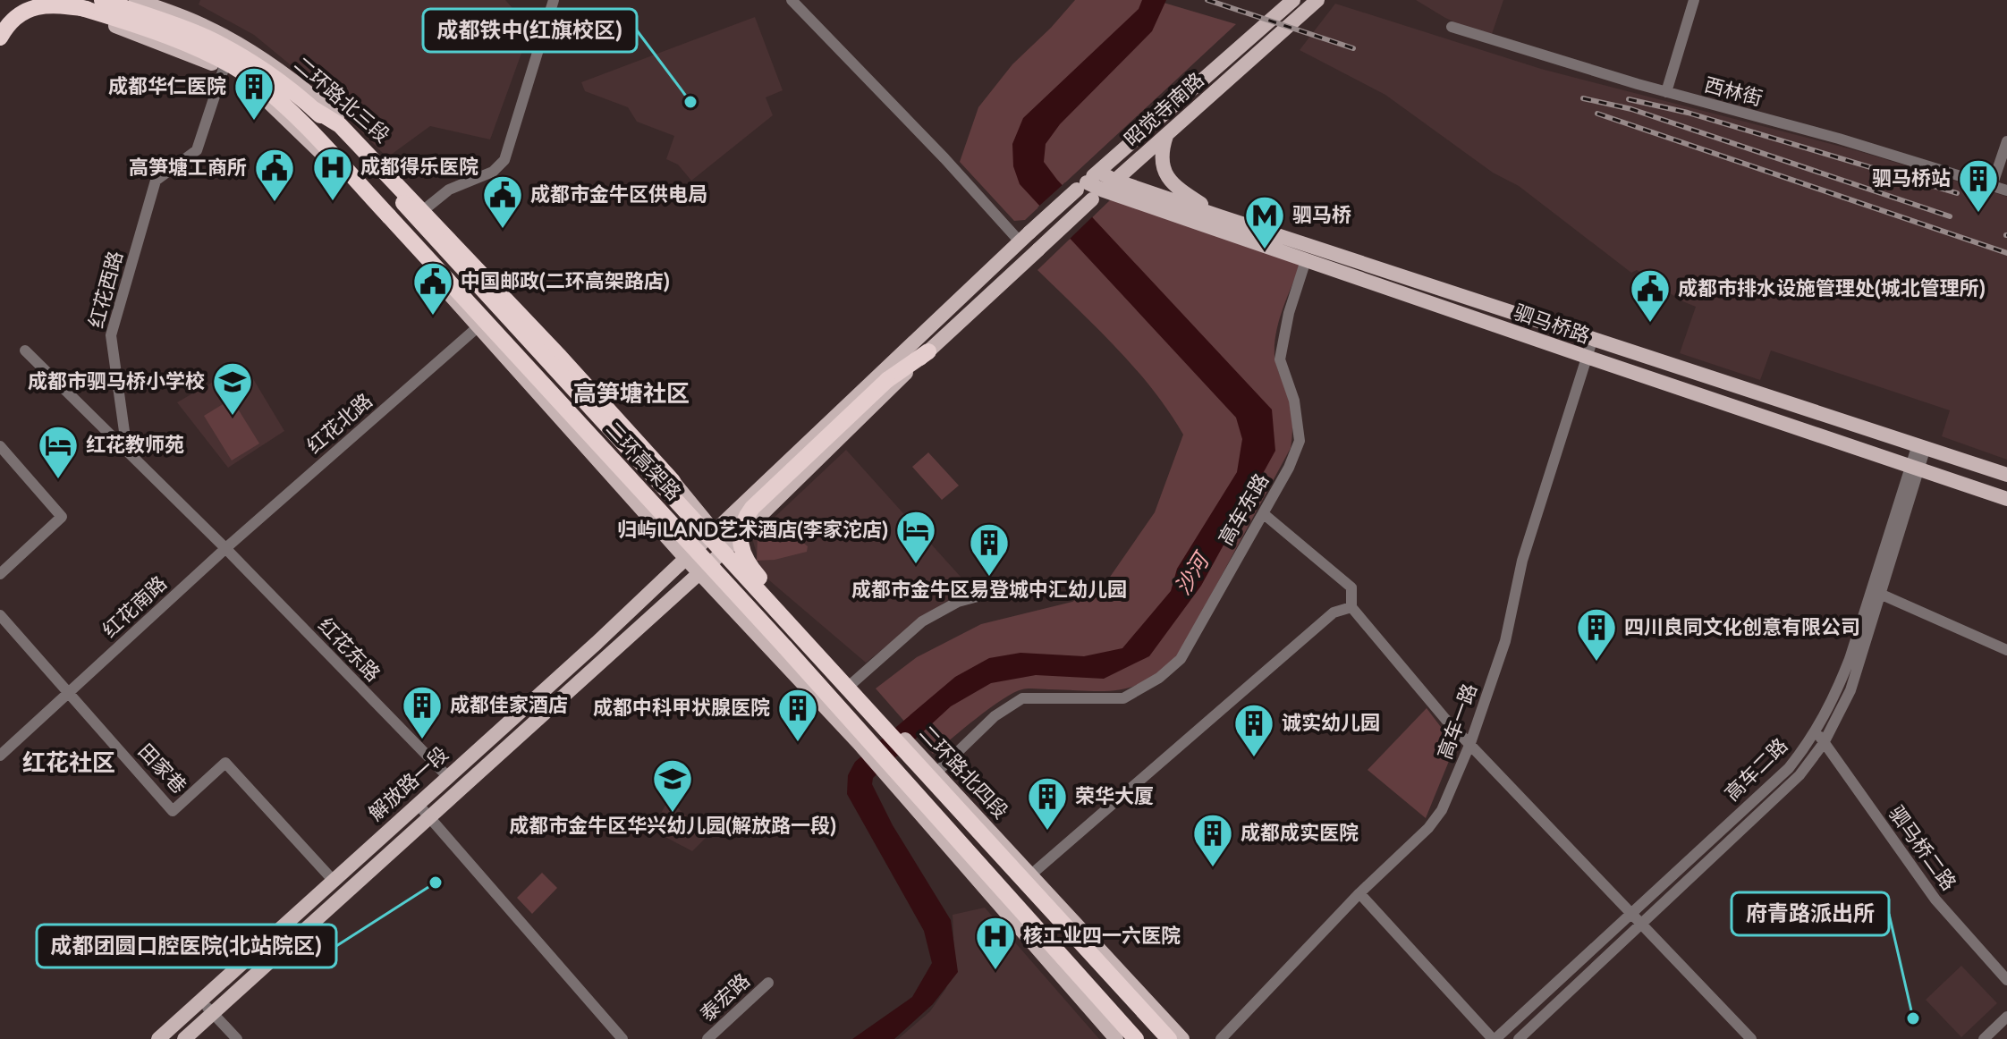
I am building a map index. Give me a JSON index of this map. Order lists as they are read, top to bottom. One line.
{"streets":{"highway":["二环高架路"],"main road":["二环路北三段","昭觉寺南路","驷马桥路","二环路北四段","解放路一段"],"street":["西林街","红花西路","红花北路","高车东路","红花南路","红花东路","高车一路","田家巷","高车二路","驷马桥二路","泰宏路"]},"crossings":[["二环路北三段","二环路北四段"],["二环路北三段","解放路一段"],["昭觉寺南路","驷马桥路"],["昭觉寺南路","解放路一段"],["驷马桥路","高车东路"],["驷马桥路","高车一路"],["驷马桥路","高车二路"],["红花北路","红花南路"],["红花北路","红花东路"],["高车东路","二环路北四段"],["红花南路","红花东路"],["红花南路","田家巷"],["红花东路","解放路一段"],["田家巷","解放路一段"],["高车二路","驷马桥二路"],["二环路北四段","解放路一段"]],"districts":["高笋塘社区","红花社区"],"water":["沙河"],"places":{"other":["成都铁中(红旗校区)","成都团圆口腔医院(北站院区)","府青路派出所"],"building":["成都华仁医院","驷马桥站","成都市金牛区易登城中汇幼儿园","四川良同文化创意有限公司","成都佳家酒店","成都中科甲状腺医院","诚实幼儿园","荣华大厦","成都成实医院"],"hospital":["成都得乐医院","核工业四一六医院"],"public building":["高笋塘工商所","成都市金牛区供电局","中国邮政(二环高架路店)","成都市排水设施管理处(城北管理所)"],"metro station":["驷马桥"],"school or university":["成都市驷马桥小学校","成都市金牛区华兴幼儿园(解放路一段)"],"hotel":["红花教师苑","归屿ILAND艺术酒店(李家沱店)"]}}
